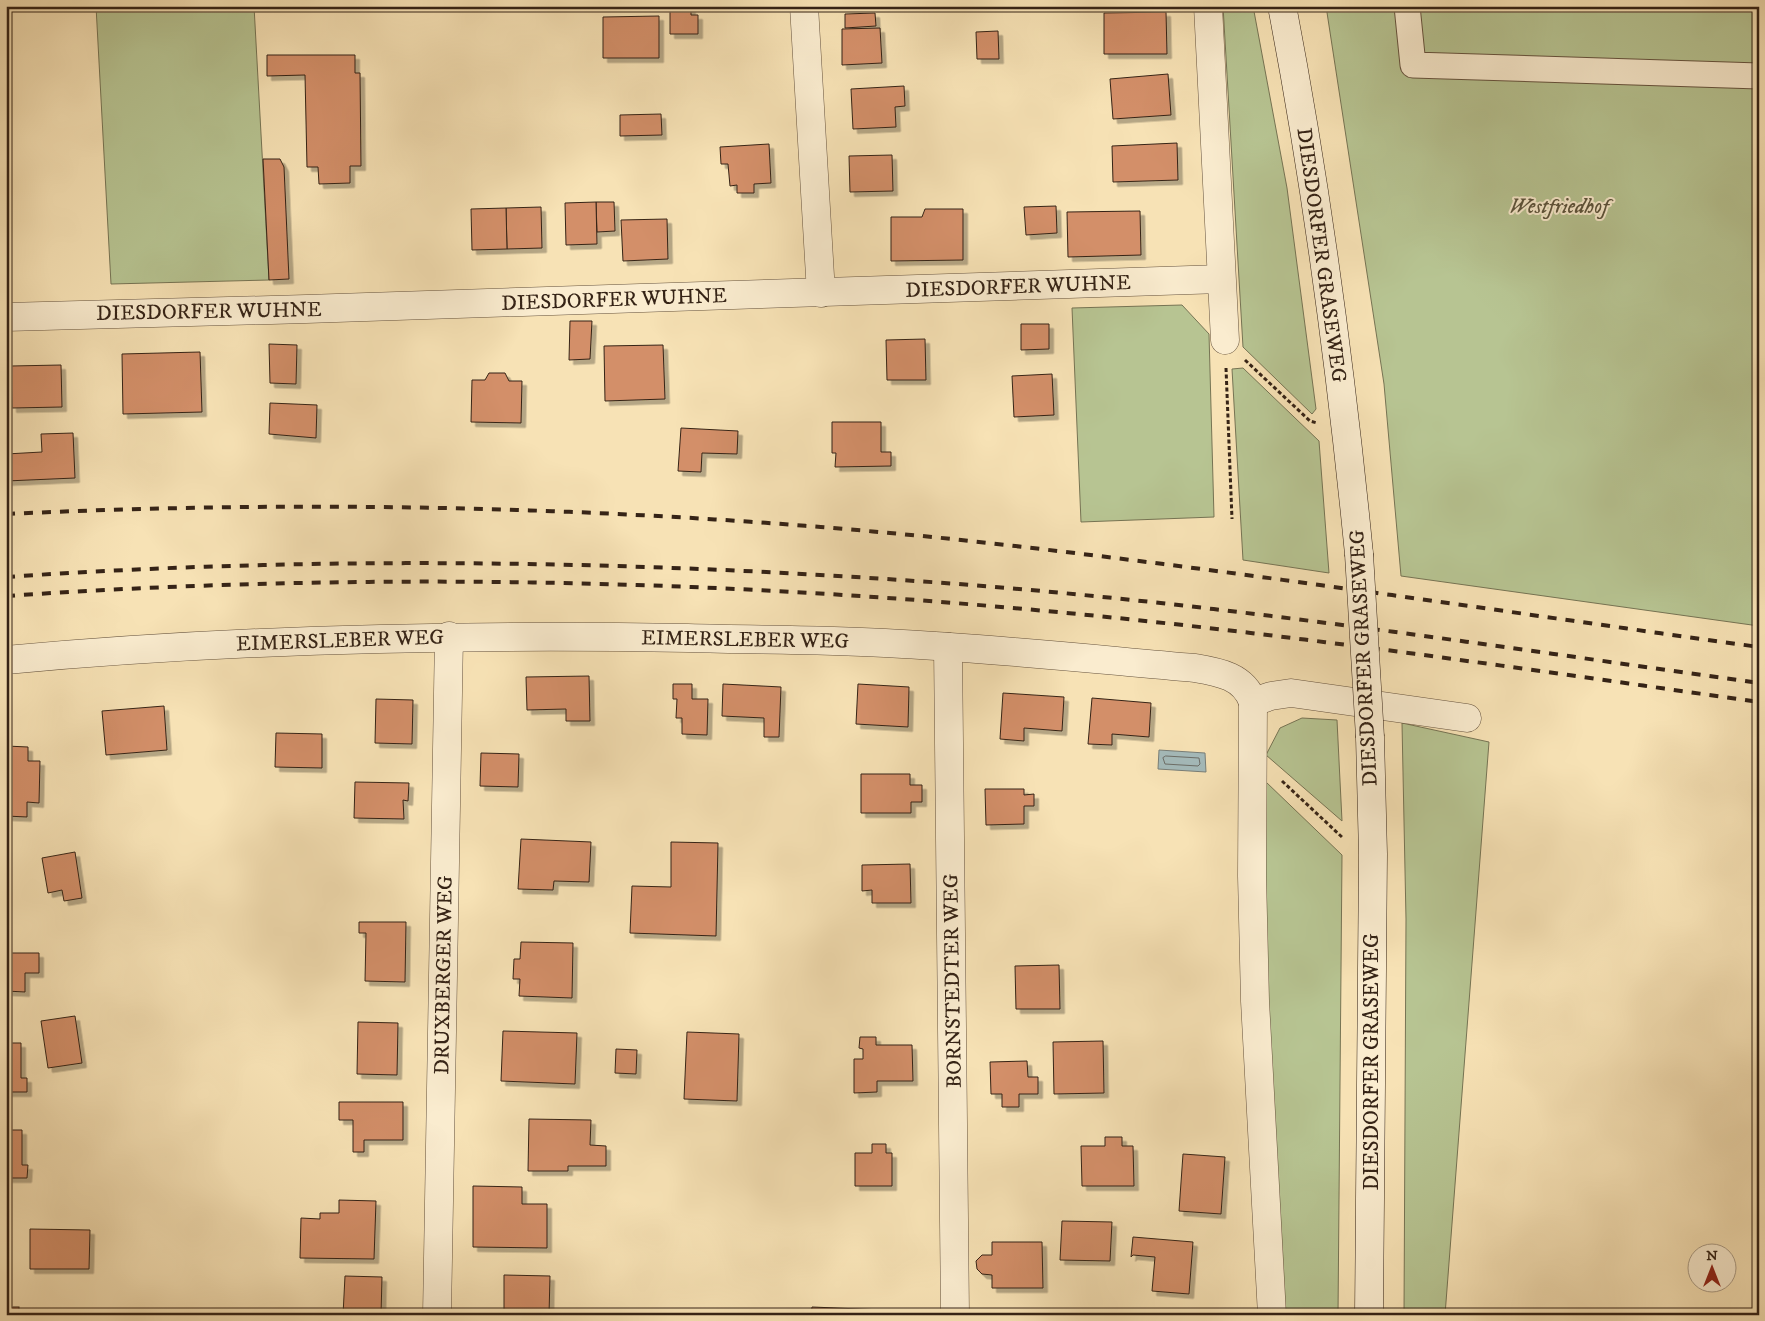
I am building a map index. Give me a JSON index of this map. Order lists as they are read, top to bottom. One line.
{"streets":{"street":["DIESDORFER GRASEWEG","DIESDORFER WUHNE","EIMERSLEBER WEG","DRUXBERGER WEG","BORNSTEDTER WEG"]},"crossings":[["EIMERSLEBER WEG","DRUXBERGER WEG"],["EIMERSLEBER WEG","BORNSTEDTER WEG"]],"parks":["Westfriedhof"],"north":"top"}
